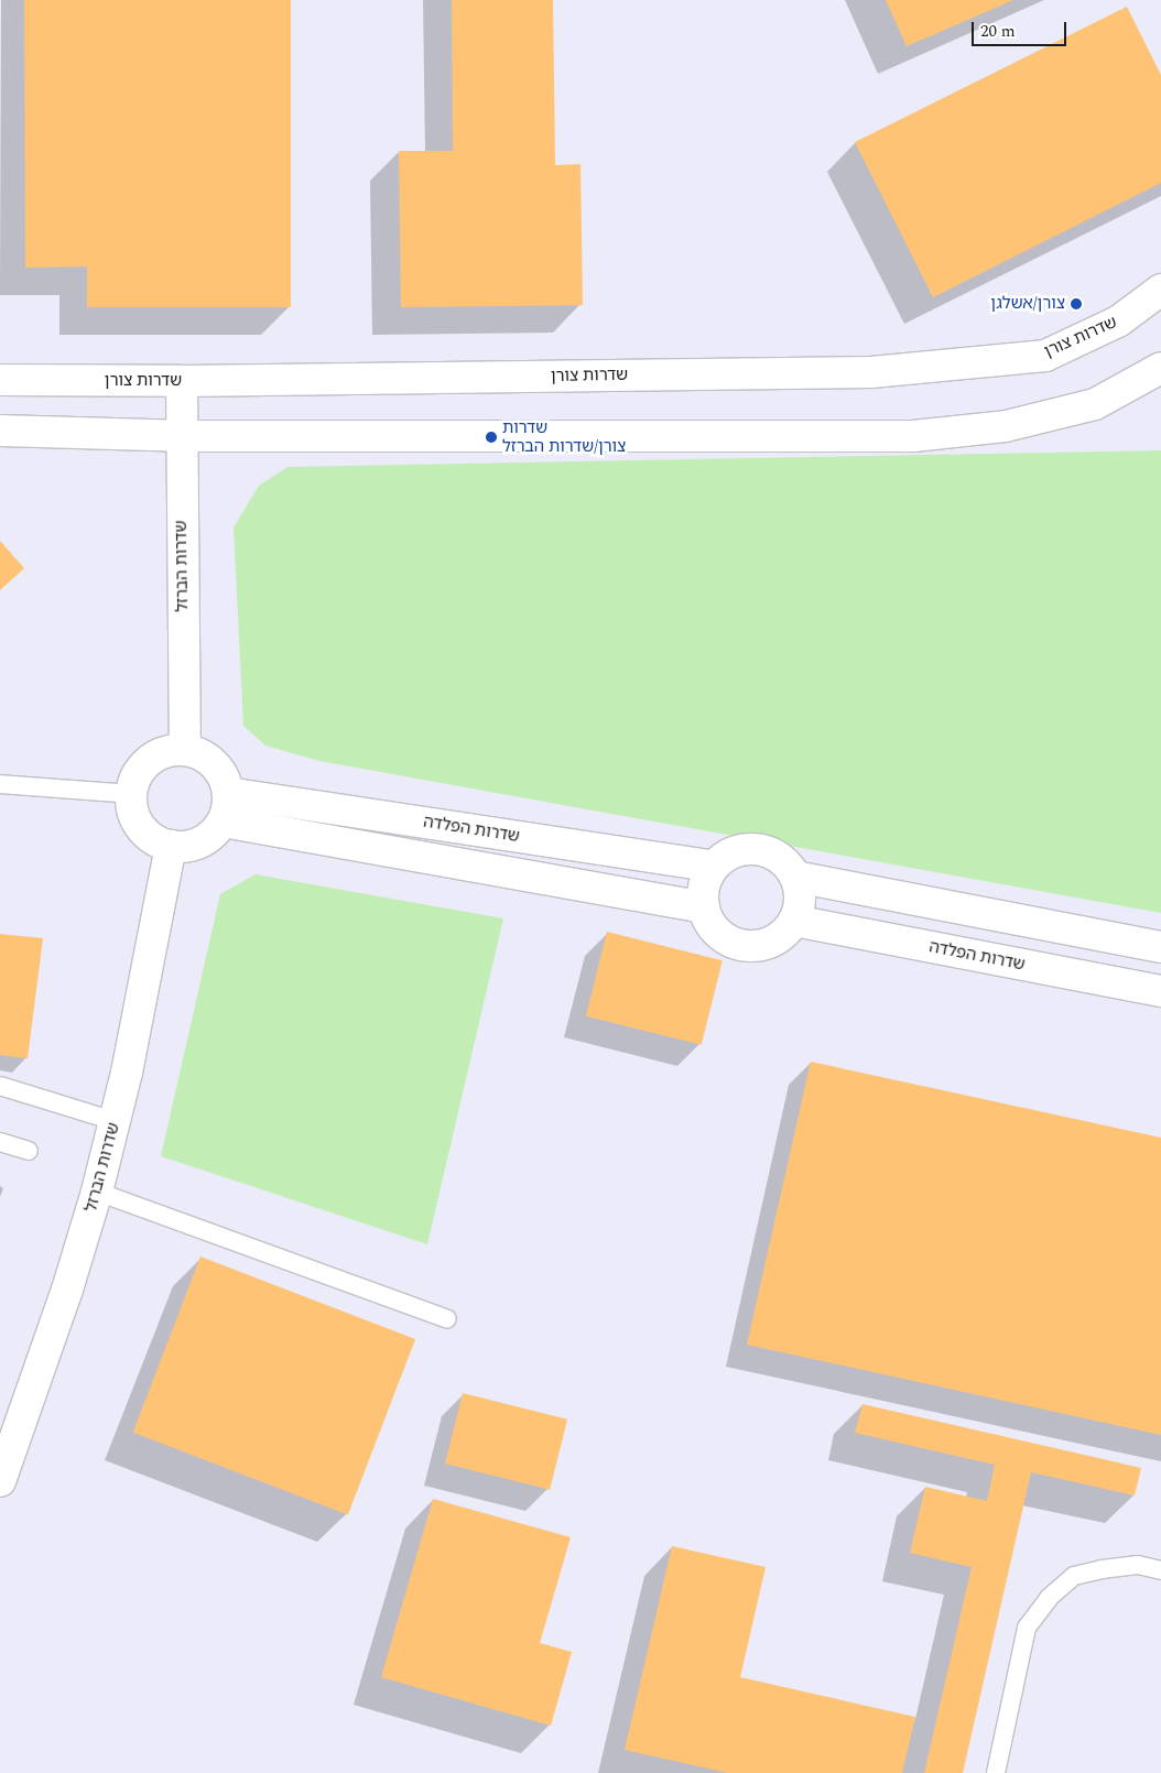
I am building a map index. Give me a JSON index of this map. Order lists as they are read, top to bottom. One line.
{"streets":{"street":["שדרות צורן","שדרות הברזל","שדרות הפלדה"]},"crossings":[["שדרות צורן","שדרות הברזל"],["שדרות הברזל","שדרות הפלדה"]],"places":["צורן/אשלגן","שדרות צורן/שדרות הברזל"],"scale_bar":"20 m"}
